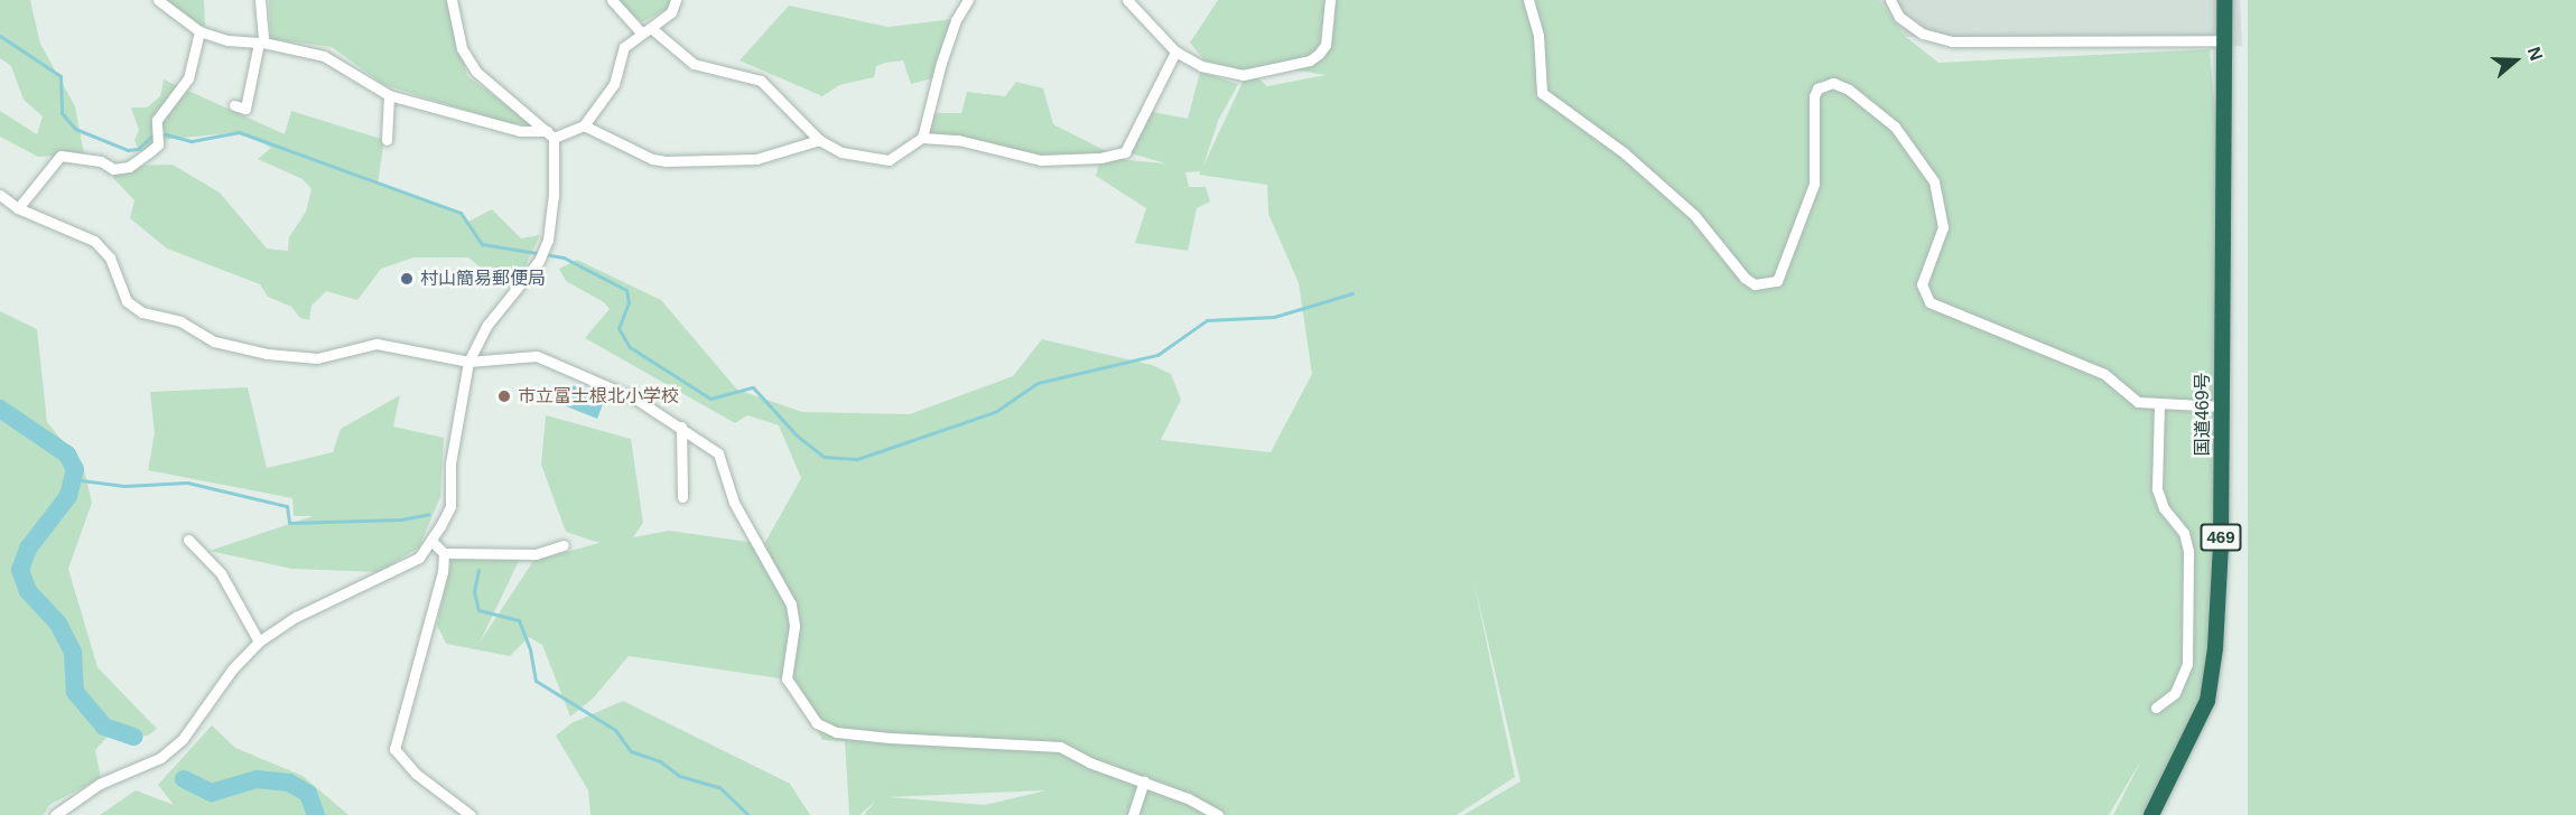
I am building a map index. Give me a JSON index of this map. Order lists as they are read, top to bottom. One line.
{"streets":{"highway":["国道469号","469"]},"places":["村山簡易郵便局","市立富士根北小学校"],"north":"right"}
